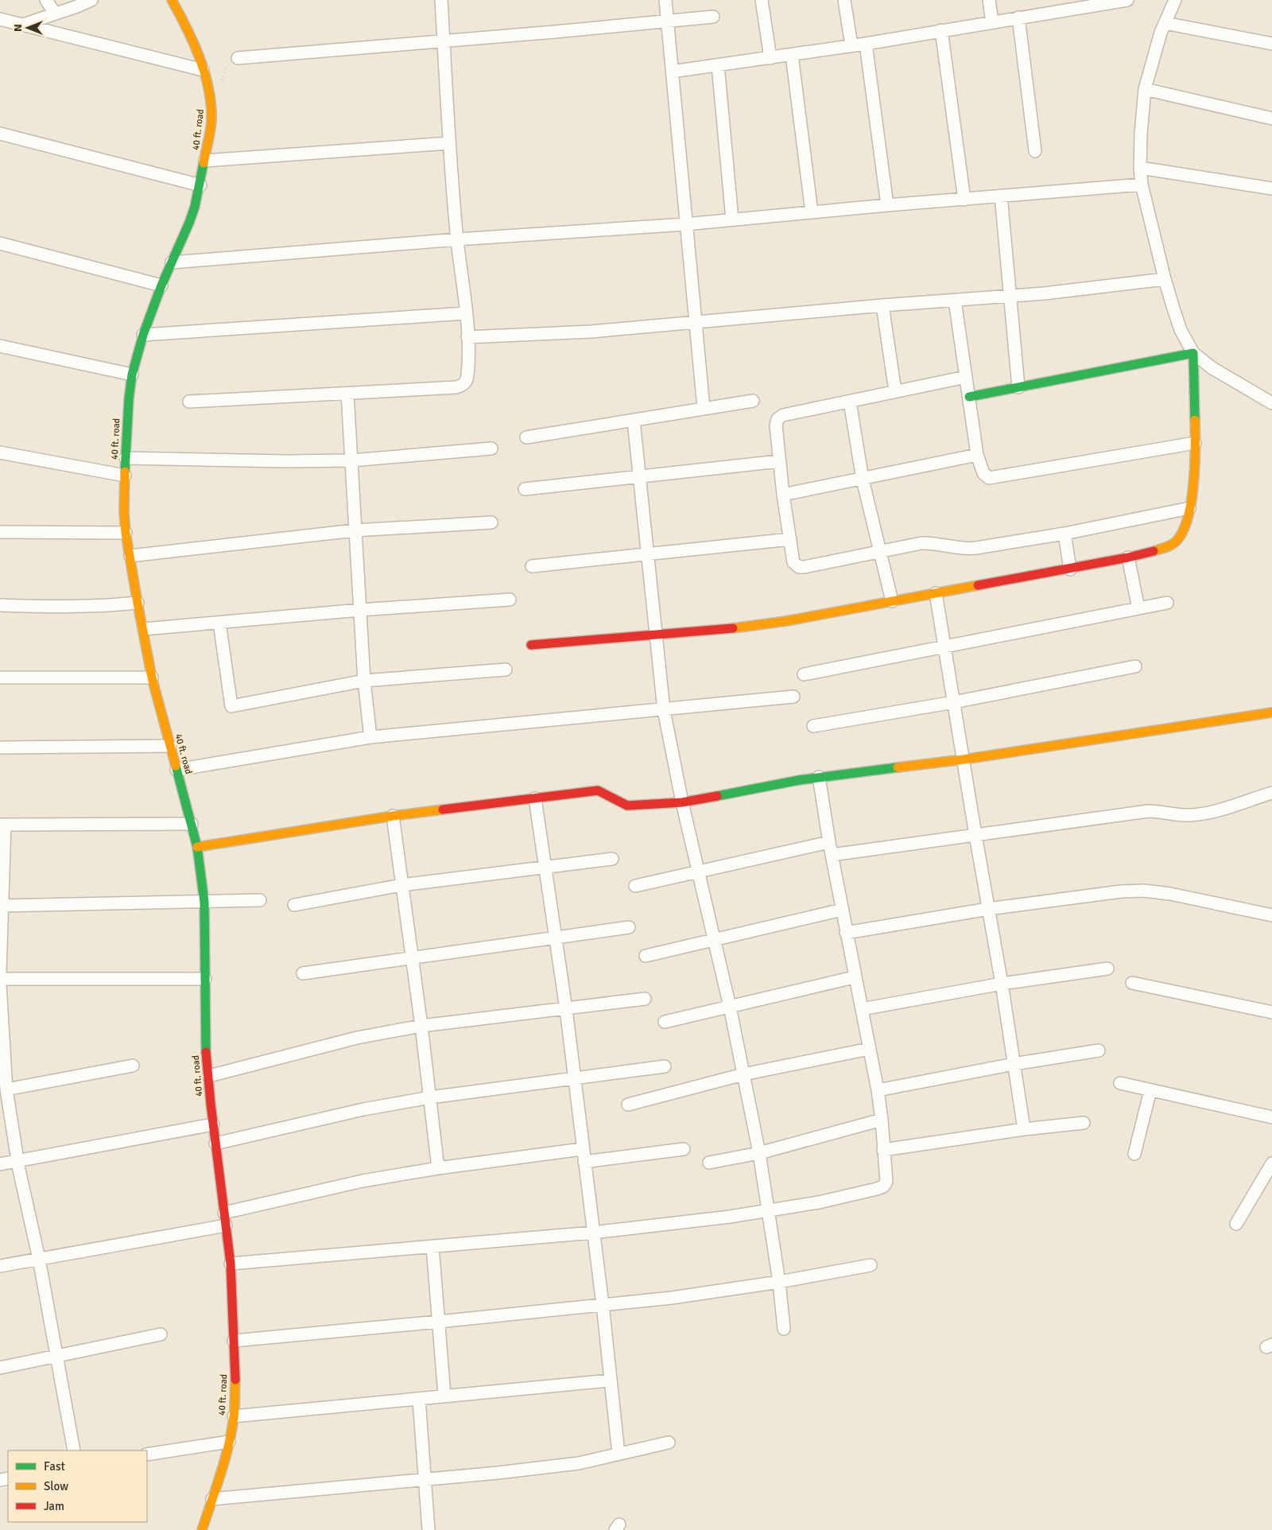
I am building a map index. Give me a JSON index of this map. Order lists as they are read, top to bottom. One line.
{"streets":{"street":["40 ft. road"]},"legend":["Fast","Slow","Jam"],"north":"left"}
